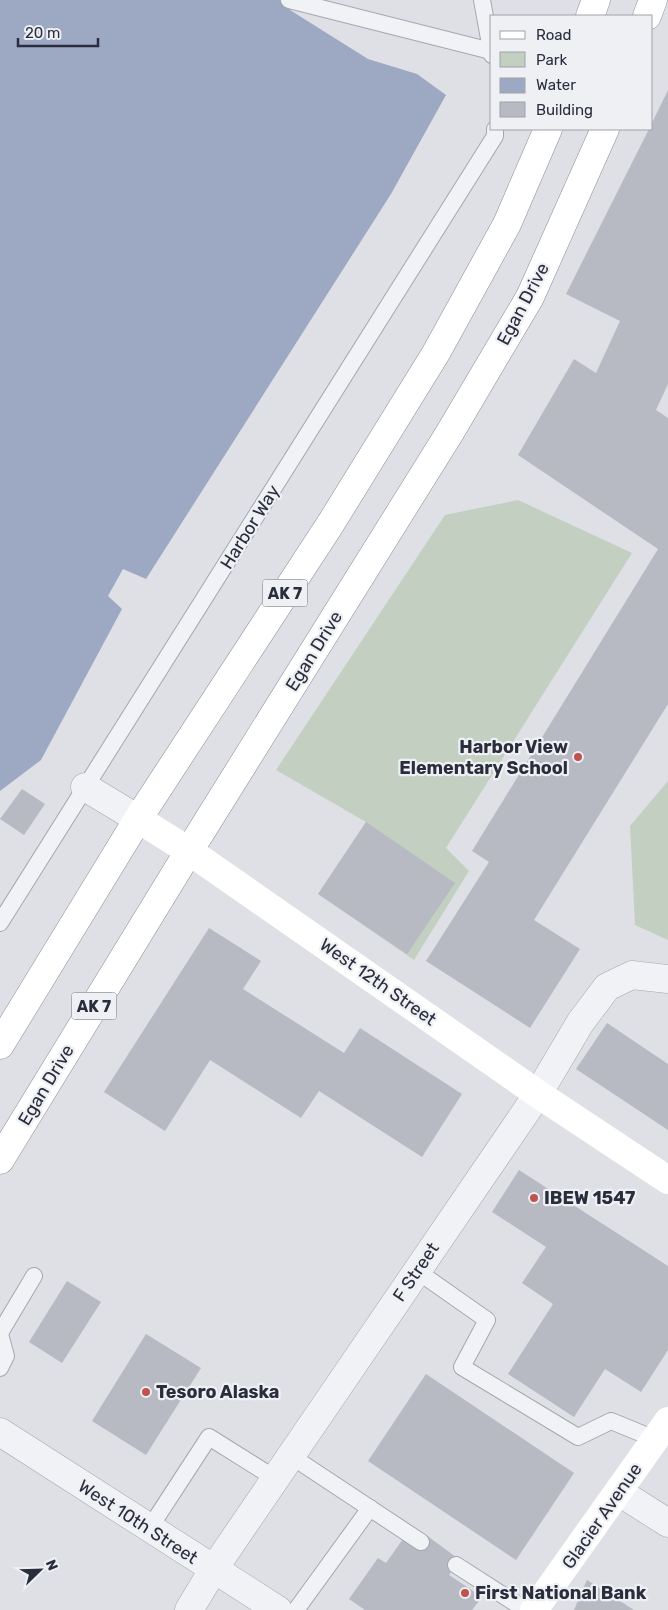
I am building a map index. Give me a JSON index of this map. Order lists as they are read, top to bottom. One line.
{"streets":{"main road":["Egan Drive","AK 7","West 12th Street","Glacier Avenue"],"street":["F Street","West 10th Street"],"lane":["Harbor Way"]},"crossings":[["Egan Drive","West 12th Street"],["Harbor Way","West 12th Street"],["AK 7","West 12th Street"],["West 12th Street","F Street"],["F Street","West 10th Street"]],"places":["Harbor View Elementary School","IBEW 1547","Tesoro Alaska","First National Bank"],"legend":["Road","Park","Water","Building"],"scale_bar":"20 m","north":"top right"}
